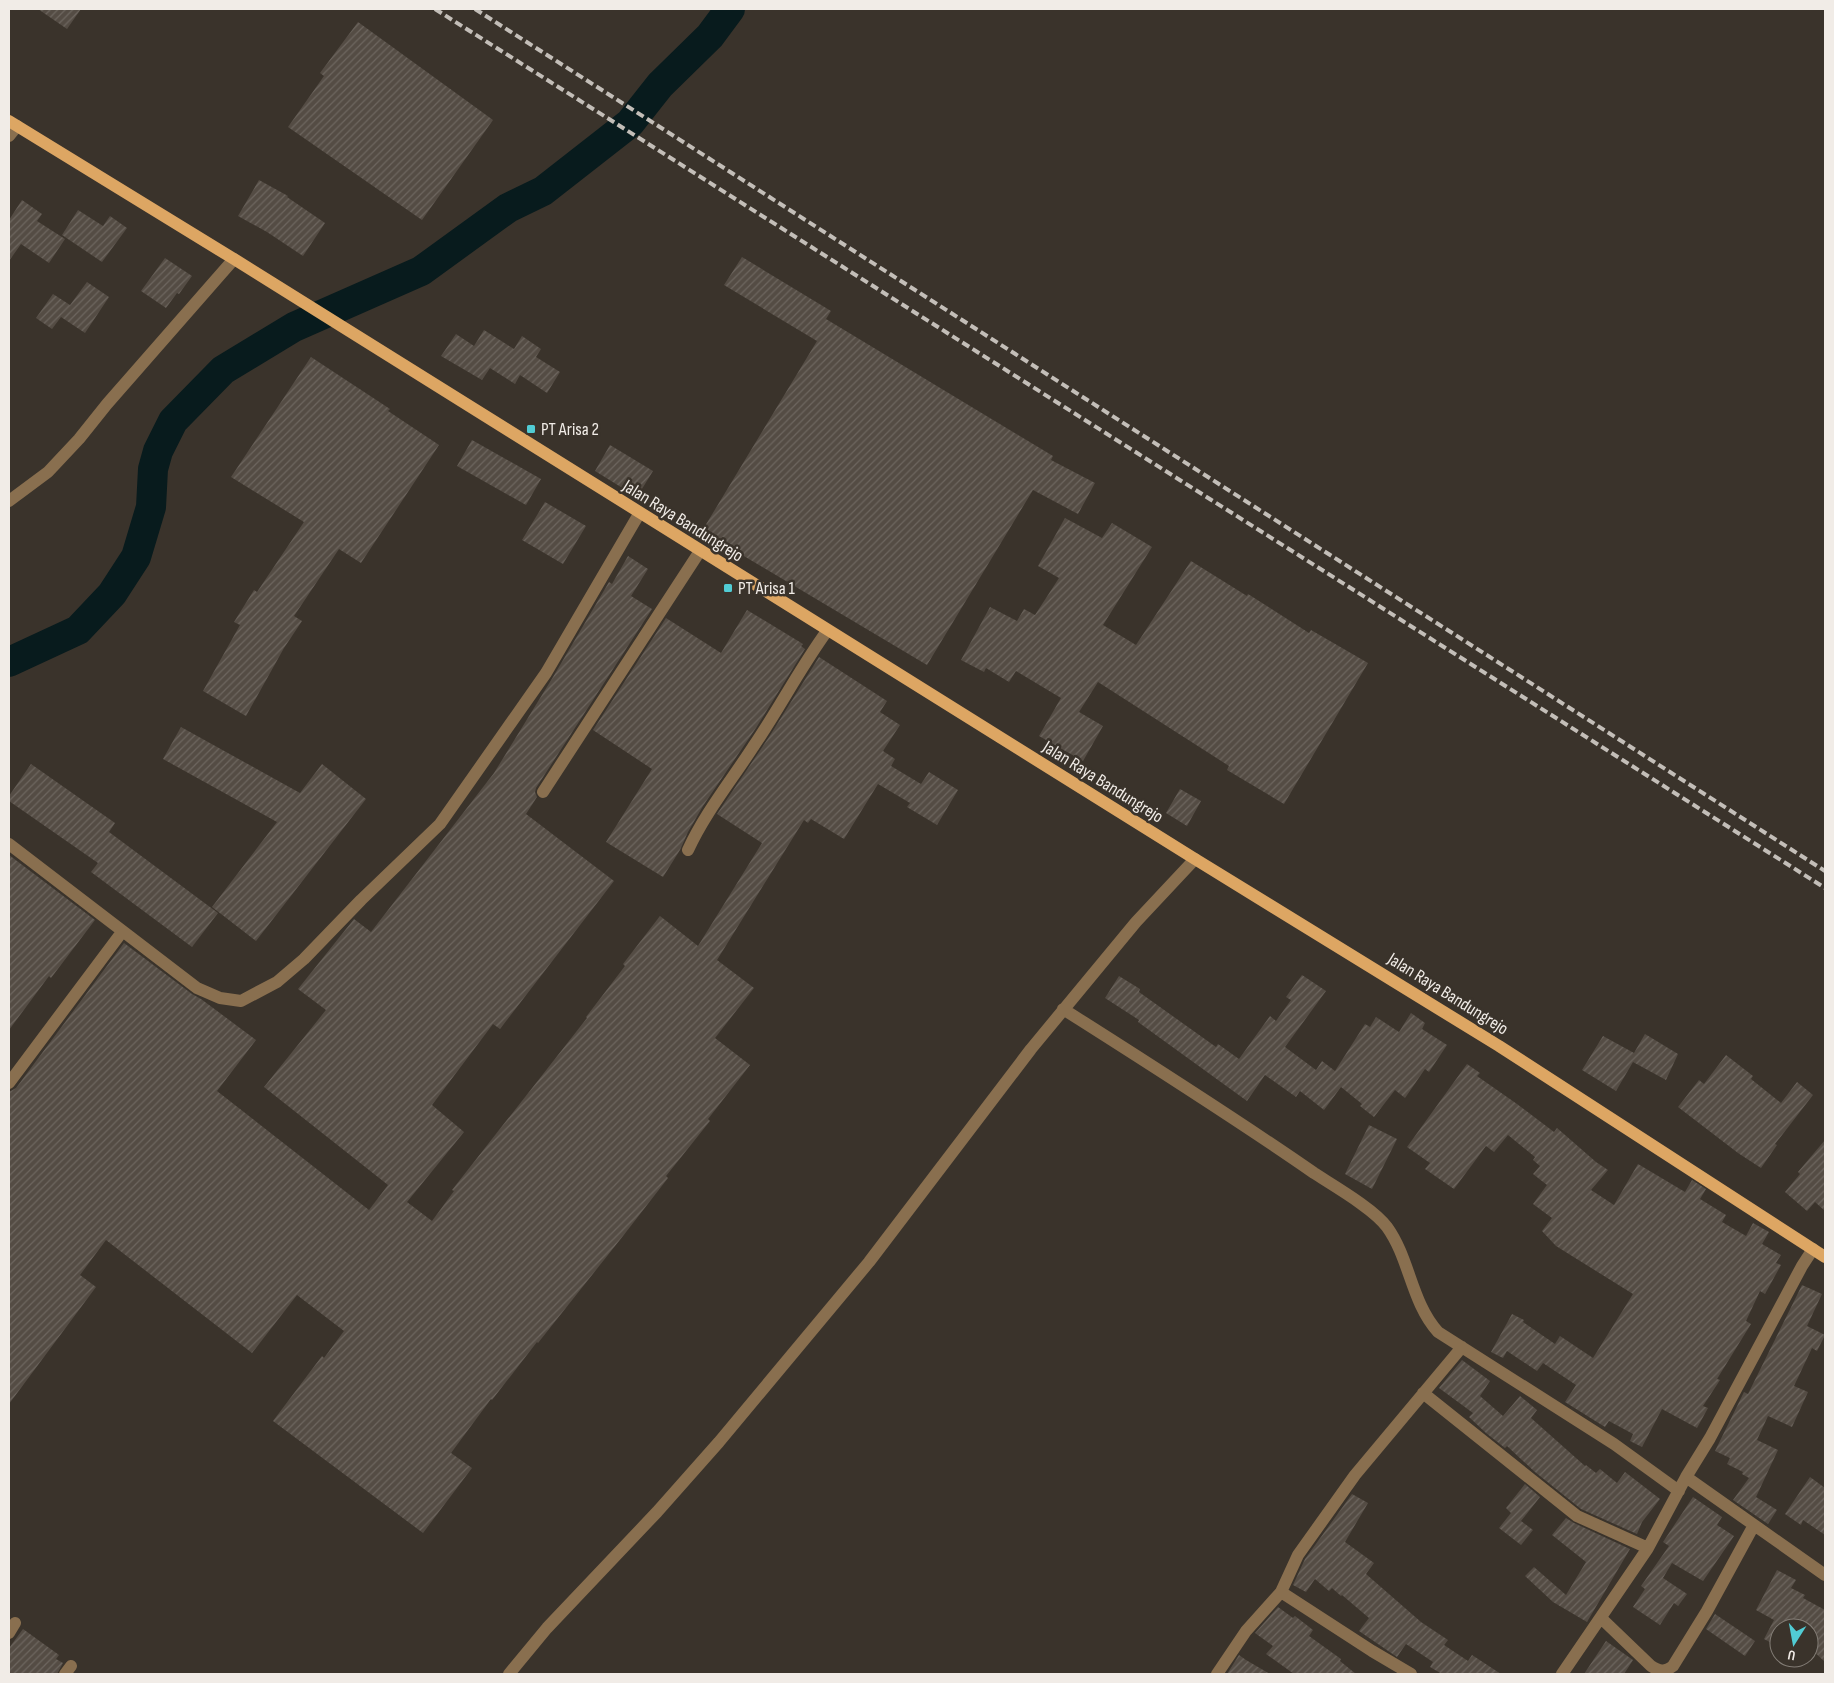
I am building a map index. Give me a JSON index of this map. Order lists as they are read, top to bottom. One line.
{"streets":{"main road":["Jalan Raya Bandungrejo"]},"places":{"transit":["PT Arisa 2","PT Arisa 1"]},"north":"bottom"}
